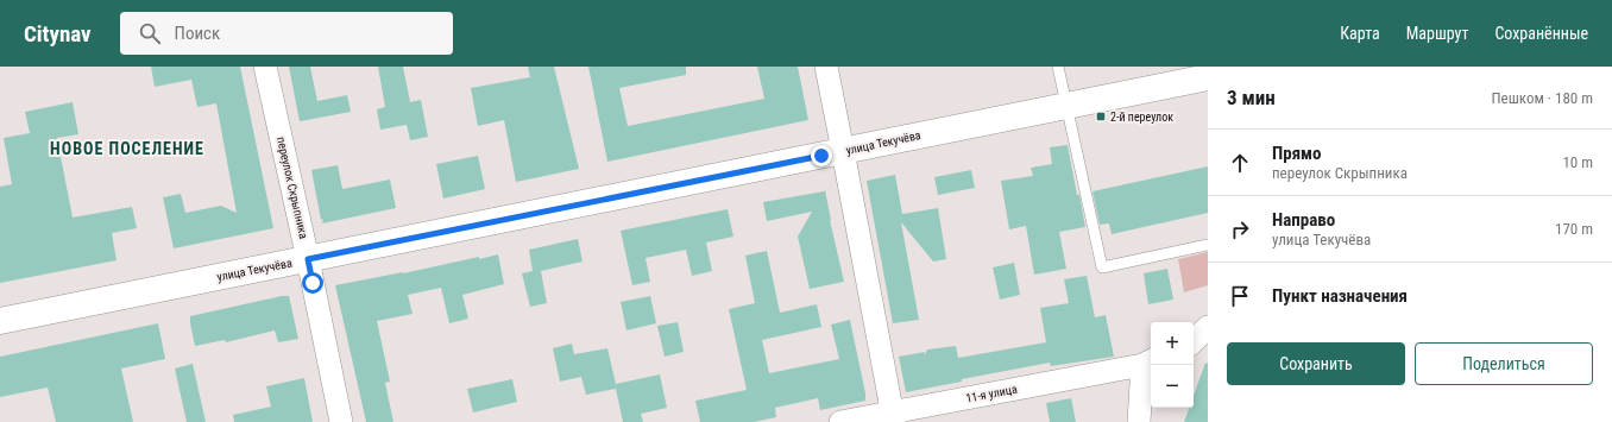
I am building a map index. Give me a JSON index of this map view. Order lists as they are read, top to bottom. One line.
{"streets":{"main road":["улица Текучёва"],"street":["переулок Скрыпника","11-я улица"]},"crossings":[["улица Текучёва","переулок Скрыпника"]],"districts":["НОВОЕ ПОСЕЛЕНИЕ"],"places":{"transit":["2-й переулок"]},"page":{"header":"Citynav","search":"Поиск","nav":["Карта","Маршрут","Сохранённые"],"heading":["3 мин","Пешком · 180 m"],"list":[["Прямо","переулок Скрыпника","10 m"],["Направо","улица Текучёва","170 m"],"Пункт назначения"],"map_buttons":["+","−"],"buttons":["Сохранить","Поделиться"]}}
